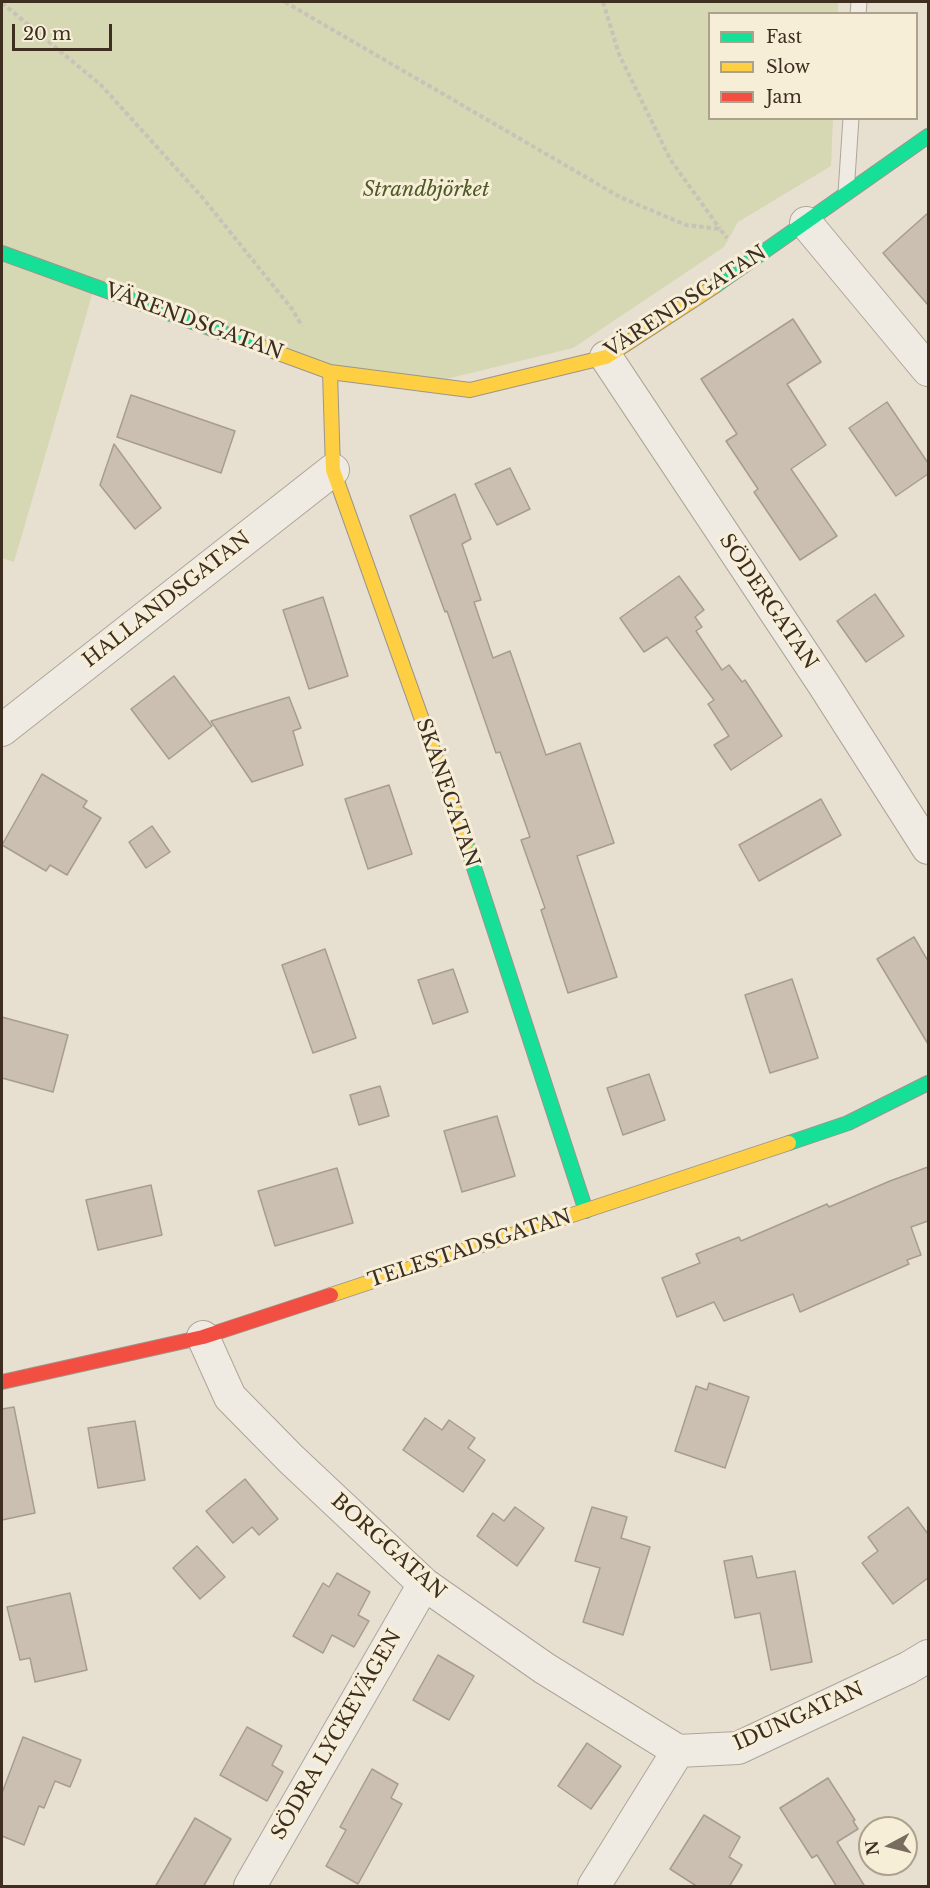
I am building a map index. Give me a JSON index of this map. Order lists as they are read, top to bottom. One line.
{"streets":{"street":["VÄRENDSGATAN","HALLANDSGATAN","SÖDERGATAN","SKÅNEGATAN","TELESTADSGATAN","BORGGATAN","IDUNGATAN","SÖDRA LYCKEVÄGEN"]},"crossings":[["VÄRENDSGATAN","SÖDERGATAN"],["VÄRENDSGATAN","SKÅNEGATAN"],["HALLANDSGATAN","SKÅNEGATAN"],["SKÅNEGATAN","TELESTADSGATAN"],["TELESTADSGATAN","BORGGATAN"],["BORGGATAN","IDUNGATAN"],["BORGGATAN","SÖDRA LYCKEVÄGEN"]],"parks":["Strandbjörket"],"legend":["Fast","Slow","Jam"],"scale_bar":"20 m","north":"left"}
